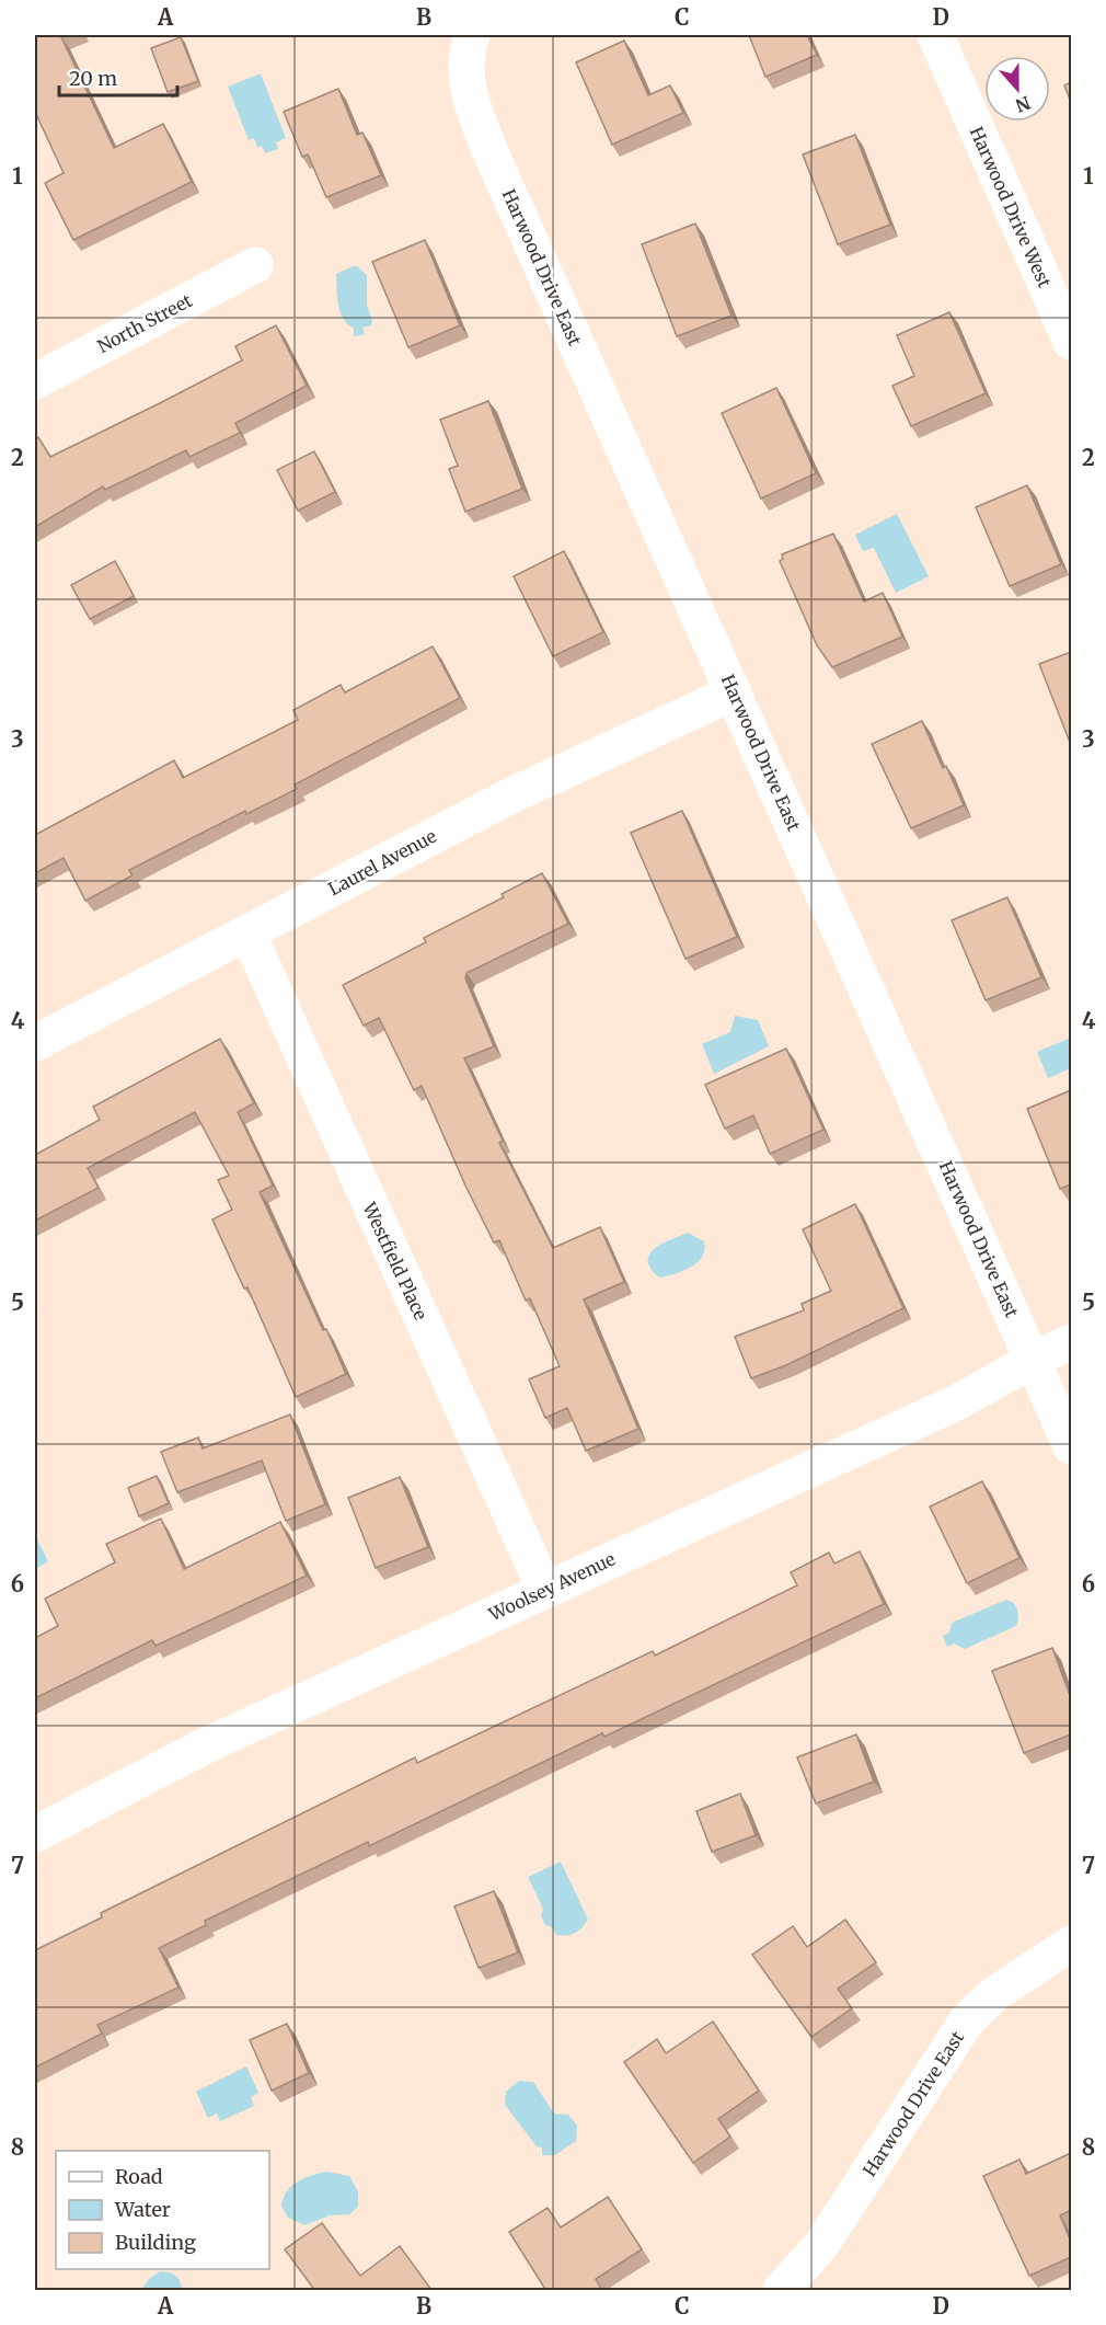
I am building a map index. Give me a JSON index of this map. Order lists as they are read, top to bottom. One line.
{"streets":{"street":["Harwood Drive West","Harwood Drive East","North Street","Laurel Avenue","Westfield Place","Woolsey Avenue"]},"crossings":[["Harwood Drive East","Laurel Avenue"],["Harwood Drive East","Woolsey Avenue"],["Laurel Avenue","Westfield Place"],["Westfield Place","Woolsey Avenue"]],"legend":["Road","Water","Building"],"scale_bar":"20 m","north":"bottom","grid":{"columns":["A","B","C","D"],"rows":["1","2","3","4","5","6","7","8"]}}
